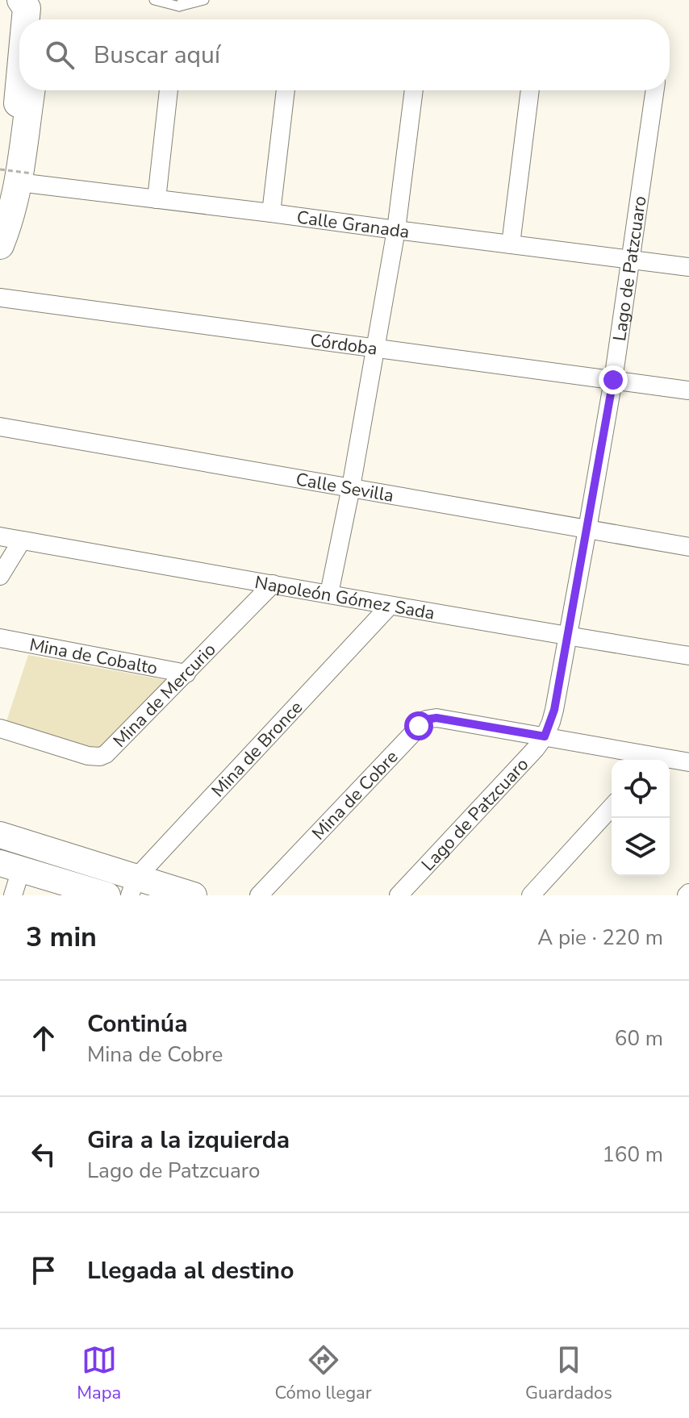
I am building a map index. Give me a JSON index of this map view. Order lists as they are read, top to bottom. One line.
{"streets":{"street":["Calle Granada","Lago de Patzcuaro","Córdoba","Calle Sevilla","Napoleón Gómez Sada","Mina de Cobalto","Mina de Mercurio","Mina de Bronce","Mina de Cobre"]},"crossings":[["Calle Granada","Lago de Patzcuaro"],["Lago de Patzcuaro","Córdoba"],["Lago de Patzcuaro","Calle Sevilla"],["Lago de Patzcuaro","Napoleón Gómez Sada"],["Lago de Patzcuaro","Mina de Cobre"],["Napoleón Gómez Sada","Mina de Mercurio"],["Napoleón Gómez Sada","Mina de Bronce"],["Mina de Cobalto","Mina de Mercurio"]],"page":{"search":"Buscar aquí","heading":["3 min","A pie · 220 m"],"list":[["Continúa","Mina de Cobre","60 m"],["Gira a la izquierda","Lago de Patzcuaro","160 m"],"Llegada al destino"],"nav":["Mapa","Cómo llegar","Guardados"]}}
